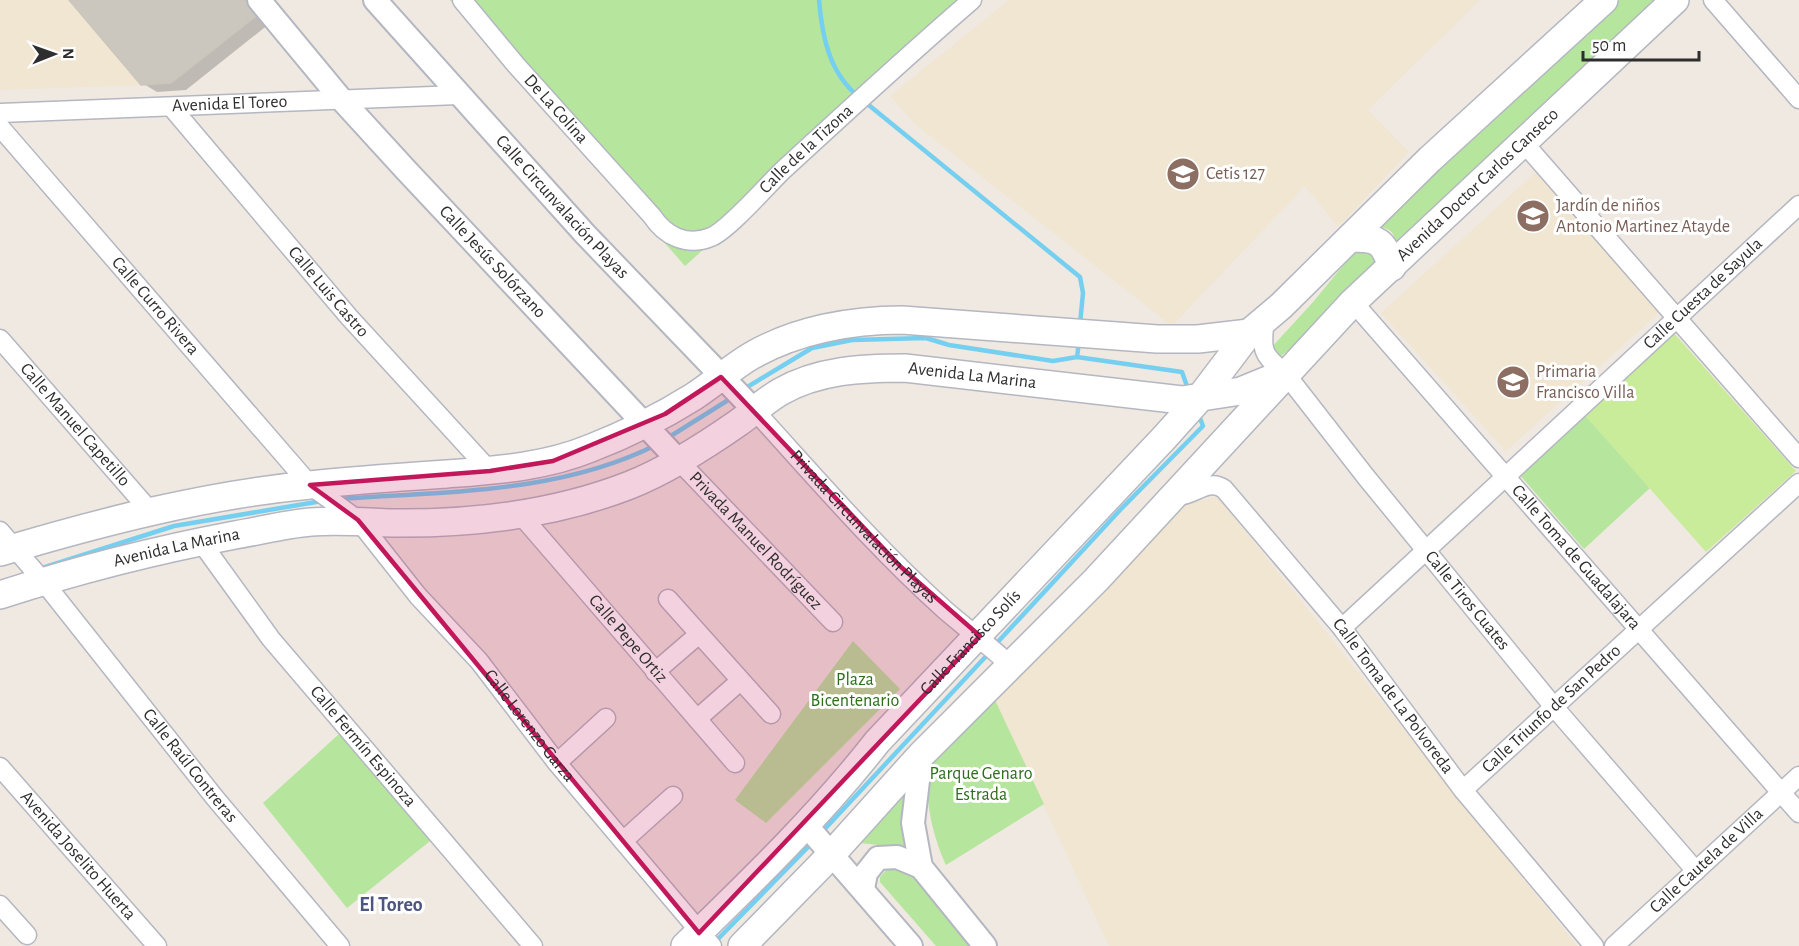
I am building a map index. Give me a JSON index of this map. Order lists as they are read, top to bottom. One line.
{"streets":{"main road":["Avenida Doctor Carlos Canseco","Avenida La Marina","Calle Francisco Solís"],"street":["Avenida El Toreo","De La Colina","Calle de la Tizona","Calle Circunvalación Playas","Calle Jesús Solórzano","Calle Luis Castro","Calle Cuesta de Sayula","Calle Curro Rivera","Calle Manuel Capetillo","Privada Circunvalación Playas","Privada Manuel Rodríguez","Calle Toma de Guadalajara","Calle Tiros Cuates","Calle Pepe Ortiz","Calle Toma de La Polvoreda","Calle Triunfo de San Pedro","Calle Lorenzo Garza","Calle Fermín Espinoza","Calle Raúl Contreras","Avenida Joselito Huerta","Calle Cautela de Villa"]},"crossings":[["Avenida El Toreo","Calle Circunvalación Playas"],["Avenida El Toreo","Calle Jesús Solórzano"],["Avenida El Toreo","Calle Luis Castro"],["De La Colina","Calle de la Tizona"],["Avenida Doctor Carlos Canseco","Avenida La Marina"],["Avenida Doctor Carlos Canseco","Calle Toma de Guadalajara"],["Avenida Doctor Carlos Canseco","Calle Tiros Cuates"],["Calle Circunvalación Playas","Avenida La Marina"],["Calle Circunvalación Playas","Privada Circunvalación Playas"],["Calle Cuesta de Sayula","Calle Toma de Guadalajara"],["Calle Cuesta de Sayula","Calle Tiros Cuates"],["Calle Cuesta de Sayula","Calle Toma de La Polvoreda"],["Avenida La Marina","Privada Circunvalación Playas"],["Avenida La Marina","Privada Manuel Rodríguez"],["Avenida La Marina","Calle Tiros Cuates"],["Avenida La Marina","Calle Pepe Ortiz"],["Avenida La Marina","Calle Francisco Solís"],["Avenida La Marina","Calle Lorenzo Garza"],["Avenida La Marina","Calle Fermín Espinoza"],["Avenida La Marina","Calle Raúl Contreras"],["Privada Circunvalación Playas","Calle Francisco Solís"],["Calle Toma de Guadalajara","Calle Triunfo de San Pedro"],["Calle Toma de Guadalajara","Calle Cautela de Villa"],["Calle Tiros Cuates","Calle Francisco Solís"],["Calle Tiros Cuates","Calle Triunfo de San Pedro"],["Calle Tiros Cuates","Calle Cautela de Villa"],["Calle Francisco Solís","Calle Lorenzo Garza"],["Calle Toma de La Polvoreda","Calle Triunfo de San Pedro"]],"districts":["El Toreo"],"parks":["Plaza Bicentenario","Parque Genaro Estrada"],"places":{"school or university":["Cetis 127","Jardín de niños Antonio Martinez Atayde","Primaria Francisco Villa"]},"scale_bar":"50 m","north":"right"}
